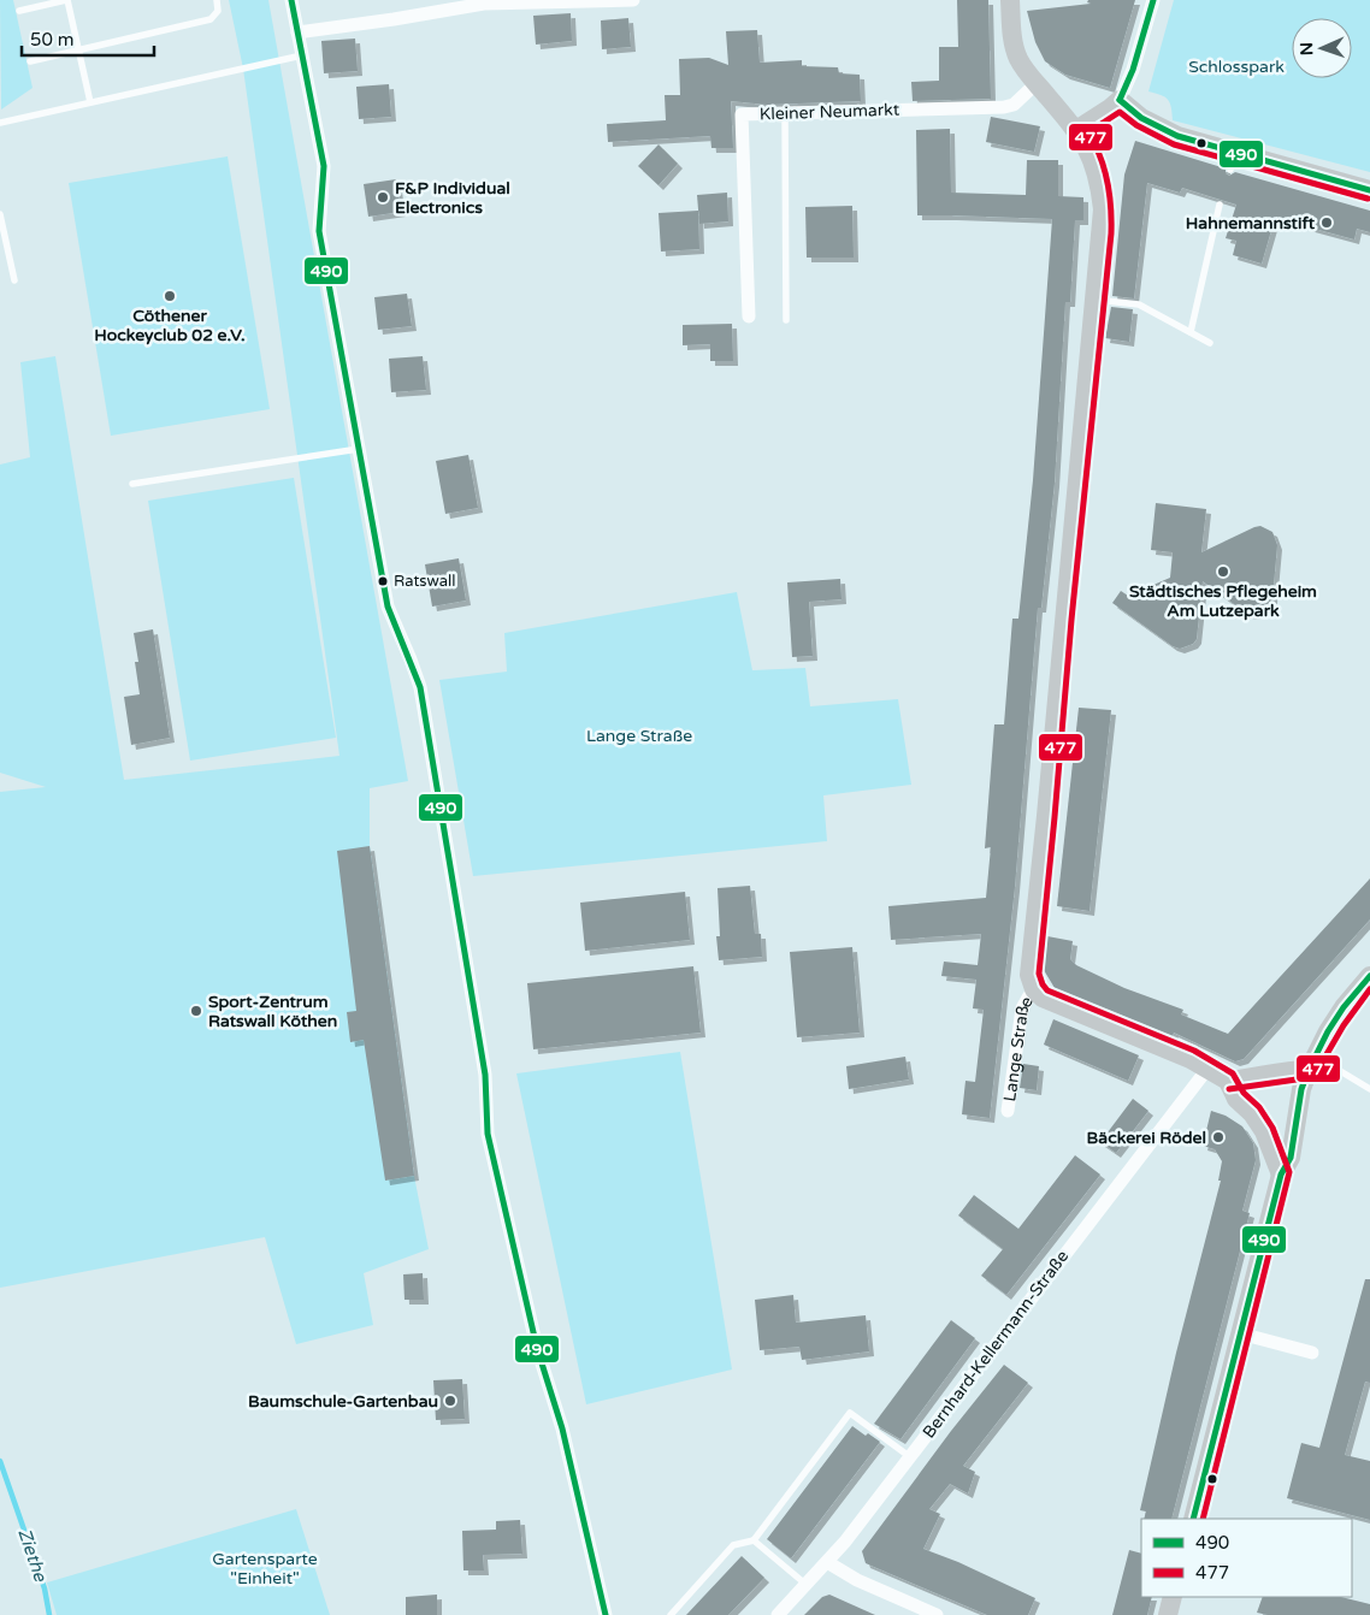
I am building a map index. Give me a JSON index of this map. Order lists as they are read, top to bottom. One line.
{"streets":{"main road":["Lange Straße"],"street":["Kleiner Neumarkt","Bernhard-Kellermann-Straße"]},"crossings":[["Kleiner Neumarkt","Lange Straße"],["Lange Straße","Bernhard-Kellermann-Straße"]],"water":["Ziethe"],"parks":["Schlosspark","Lange Straße","Gartensparte \"Einheit\""],"places":["F&P Individual Electronics","Hahnemannstift","Cöthener Hockeyclub 02 e.V.","Städtisches Pflegeheim Am Lutzepark","Ratswall","Sport-Zentrum Ratswall Köthen","Bäckerei Rödel","Baumschule-Gartenbau"],"lines":["transit line 490","transit line 477"],"legend":["490","477"],"scale_bar":"50 m","north":"left"}
